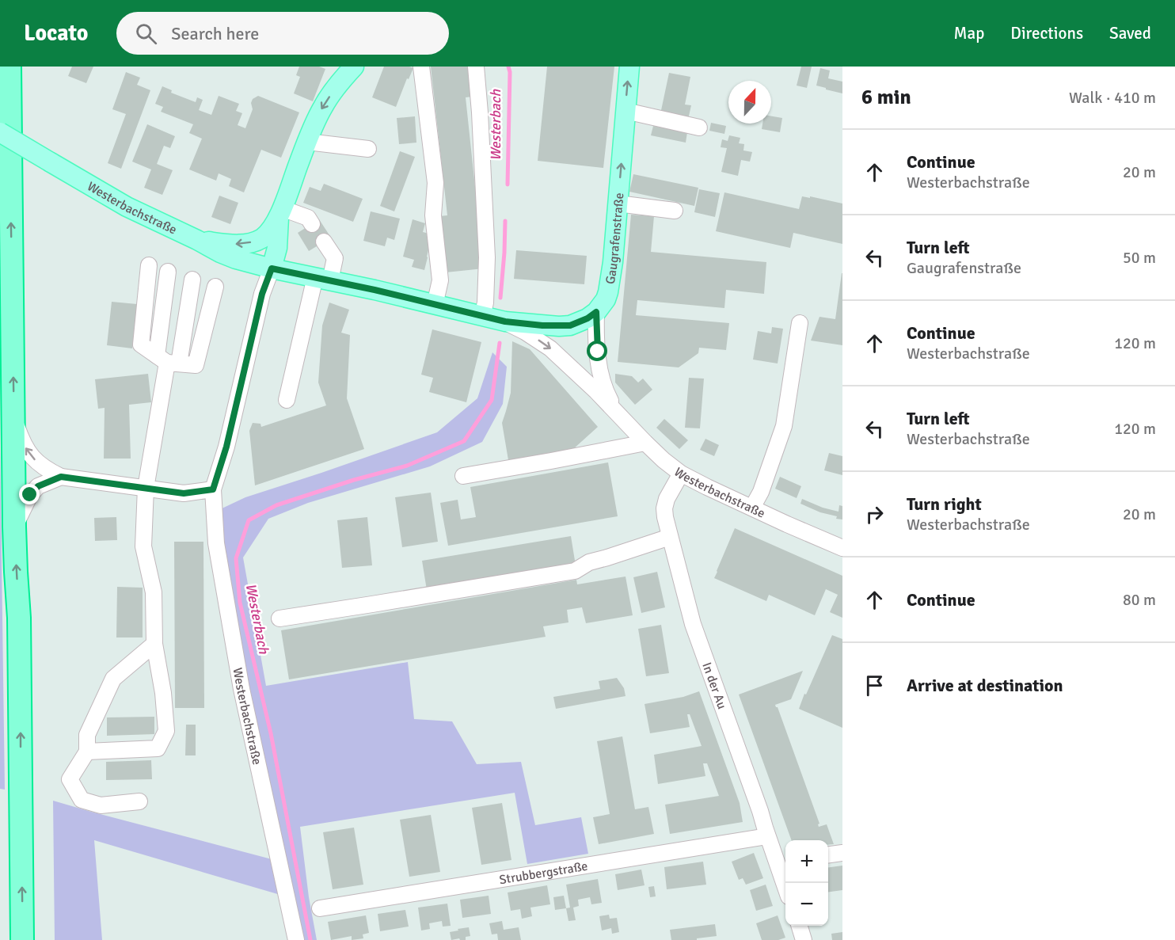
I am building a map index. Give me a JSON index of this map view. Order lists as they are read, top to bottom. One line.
{"streets":{"main road":["Westerbachstraße","Gaugrafenstraße"],"street":["In der Au","Strubbergstraße"]},"crossings":[["Westerbachstraße","Gaugrafenstraße"],["Westerbachstraße","In der Au"],["In der Au","Strubbergstraße"]],"one_way":["Gaugrafenstraße"],"water":["Westerbach"],"north":"top","page":{"header":"Locato","search":"Search here","nav":["Map","Directions","Saved"],"heading":["6 min","Walk · 410 m"],"list":[["Continue","Westerbachstraße","20 m"],["Turn left","Gaugrafenstraße","50 m"],["Continue","Westerbachstraße","120 m"],["Turn left","Westerbachstraße","120 m"],["Turn right","Westerbachstraße","20 m"],["Continue","80 m"],"Arrive at destination"],"map_buttons":["+","−"]}}
